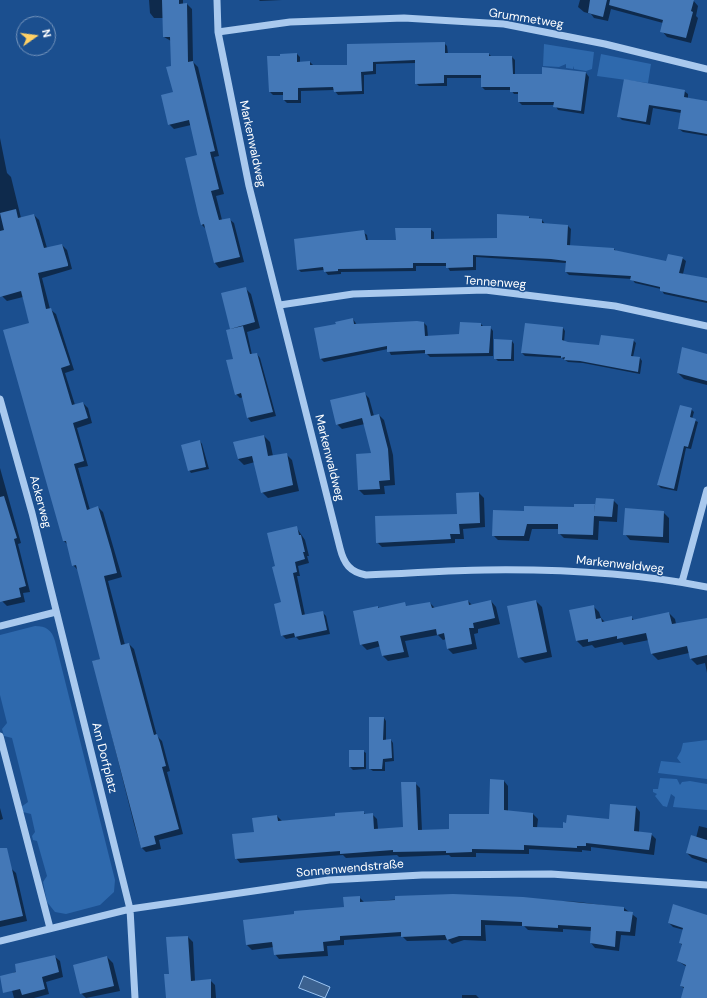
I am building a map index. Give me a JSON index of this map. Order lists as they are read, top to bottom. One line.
{"streets":{"street":["Grummetweg","Markenwaldweg","Tennenweg","Ackerweg","Am Dorfplatz","Sonnenwendstraße"]},"crossings":[["Grummetweg","Markenwaldweg"],["Markenwaldweg","Tennenweg"],["Ackerweg","Am Dorfplatz"],["Am Dorfplatz","Sonnenwendstraße"]],"north":"right"}
